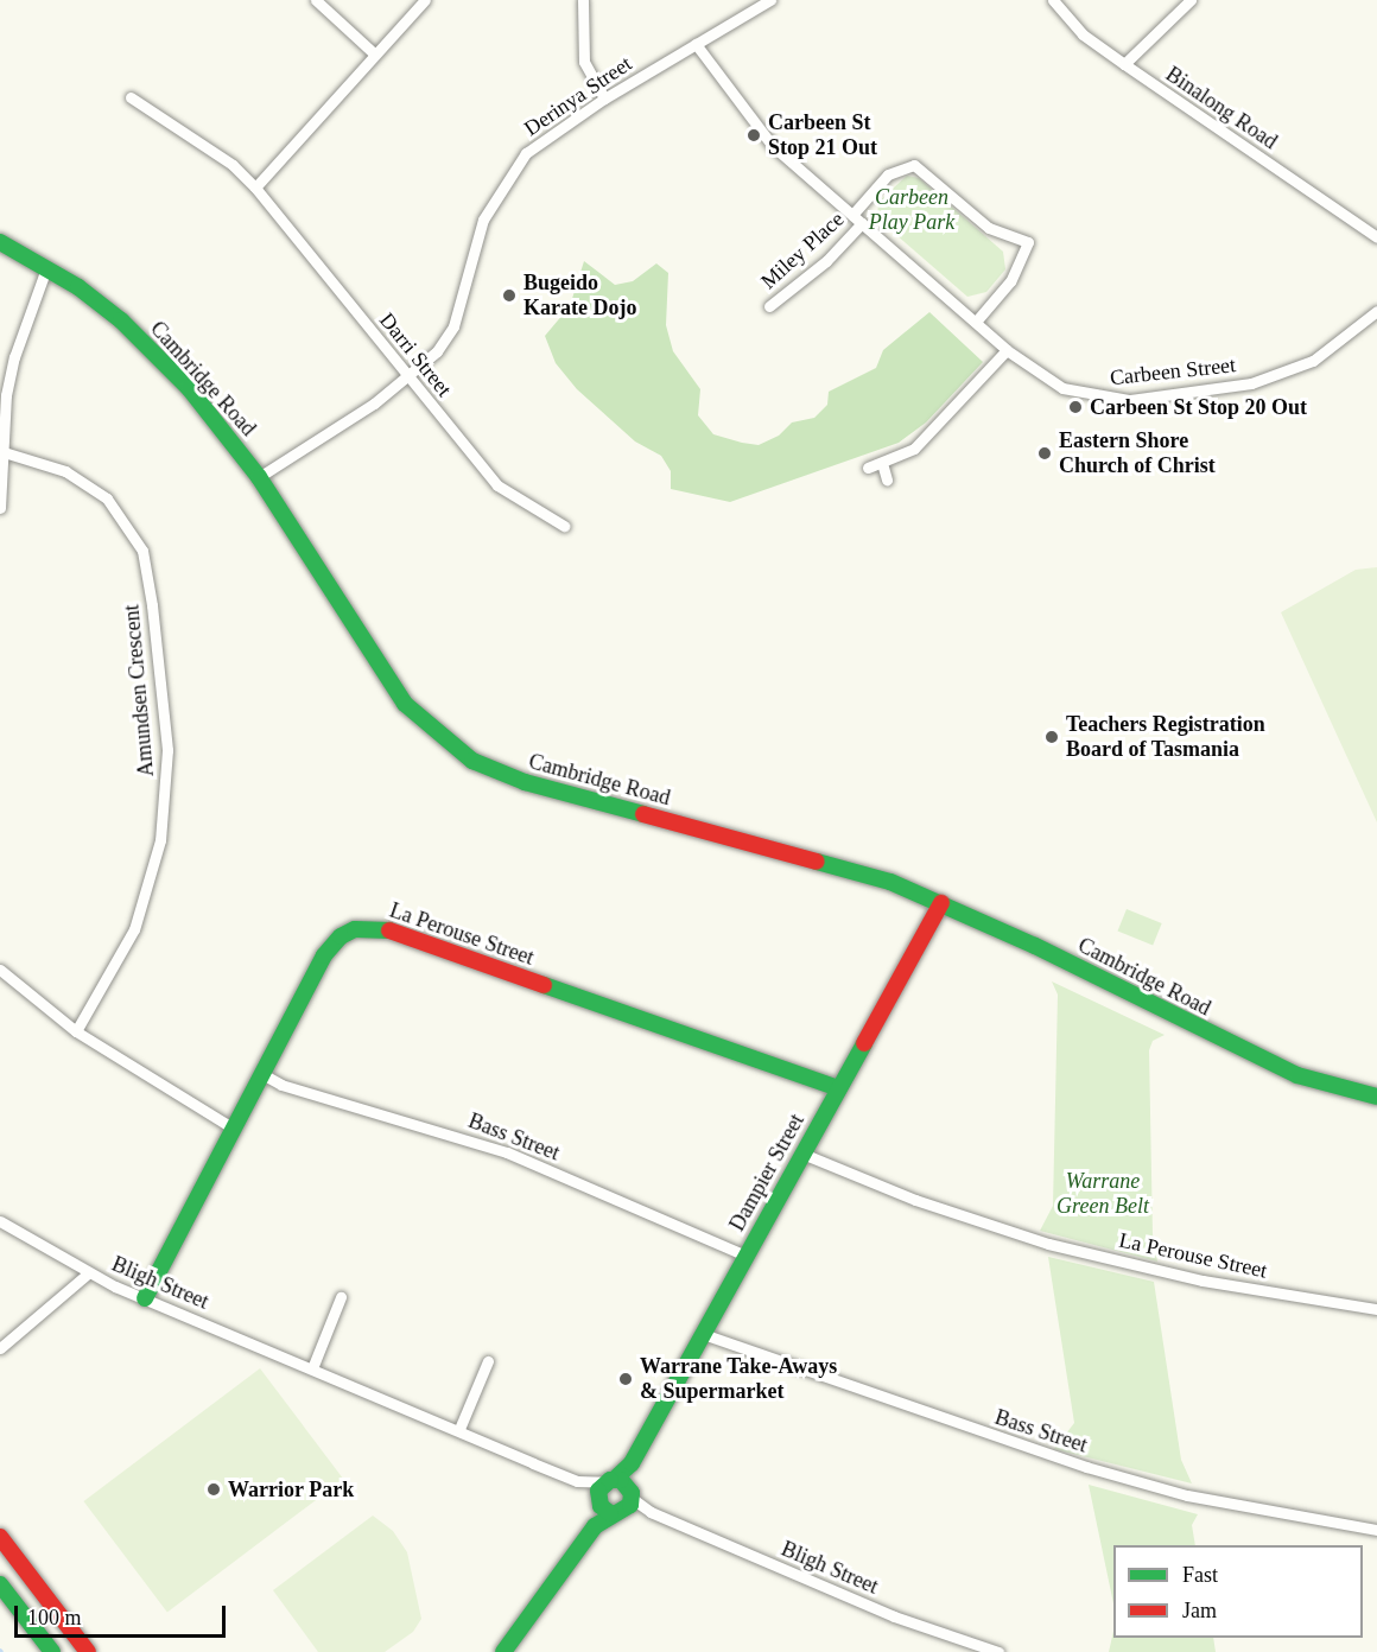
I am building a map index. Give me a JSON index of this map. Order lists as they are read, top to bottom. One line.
{"streets":{"main road":["Cambridge Road","La Perouse Street","Dampier Street"],"street":["Derinya Street","Binalong Road","Miley Place","Darri Street","Carbeen Street","Amundsen Crescent","Bass Street","Bligh Street"]},"crossings":[["Derinya Street","Darri Street"],["Derinya Street","Carbeen Street"],["Derinya Street","Cambridge Road"],["Miley Place","Carbeen Street"],["Cambridge Road","Dampier Street"],["La Perouse Street","Bass Street"],["La Perouse Street","Dampier Street"],["La Perouse Street","Bligh Street"],["Bass Street","Dampier Street"],["Dampier Street","Bligh Street"]],"parks":["Carbeen Play Park","Warrane Green Belt"],"places":["Carbeen St Stop 21 Out","Bugeido Karate Dojo","Carbeen St Stop 20 Out","Eastern Shore Church of Christ","Teachers Registration Board of Tasmania","Warrane Take-Aways & Supermarket","Warrior Park"],"legend":["Fast","Jam"],"scale_bar":"100 m"}
